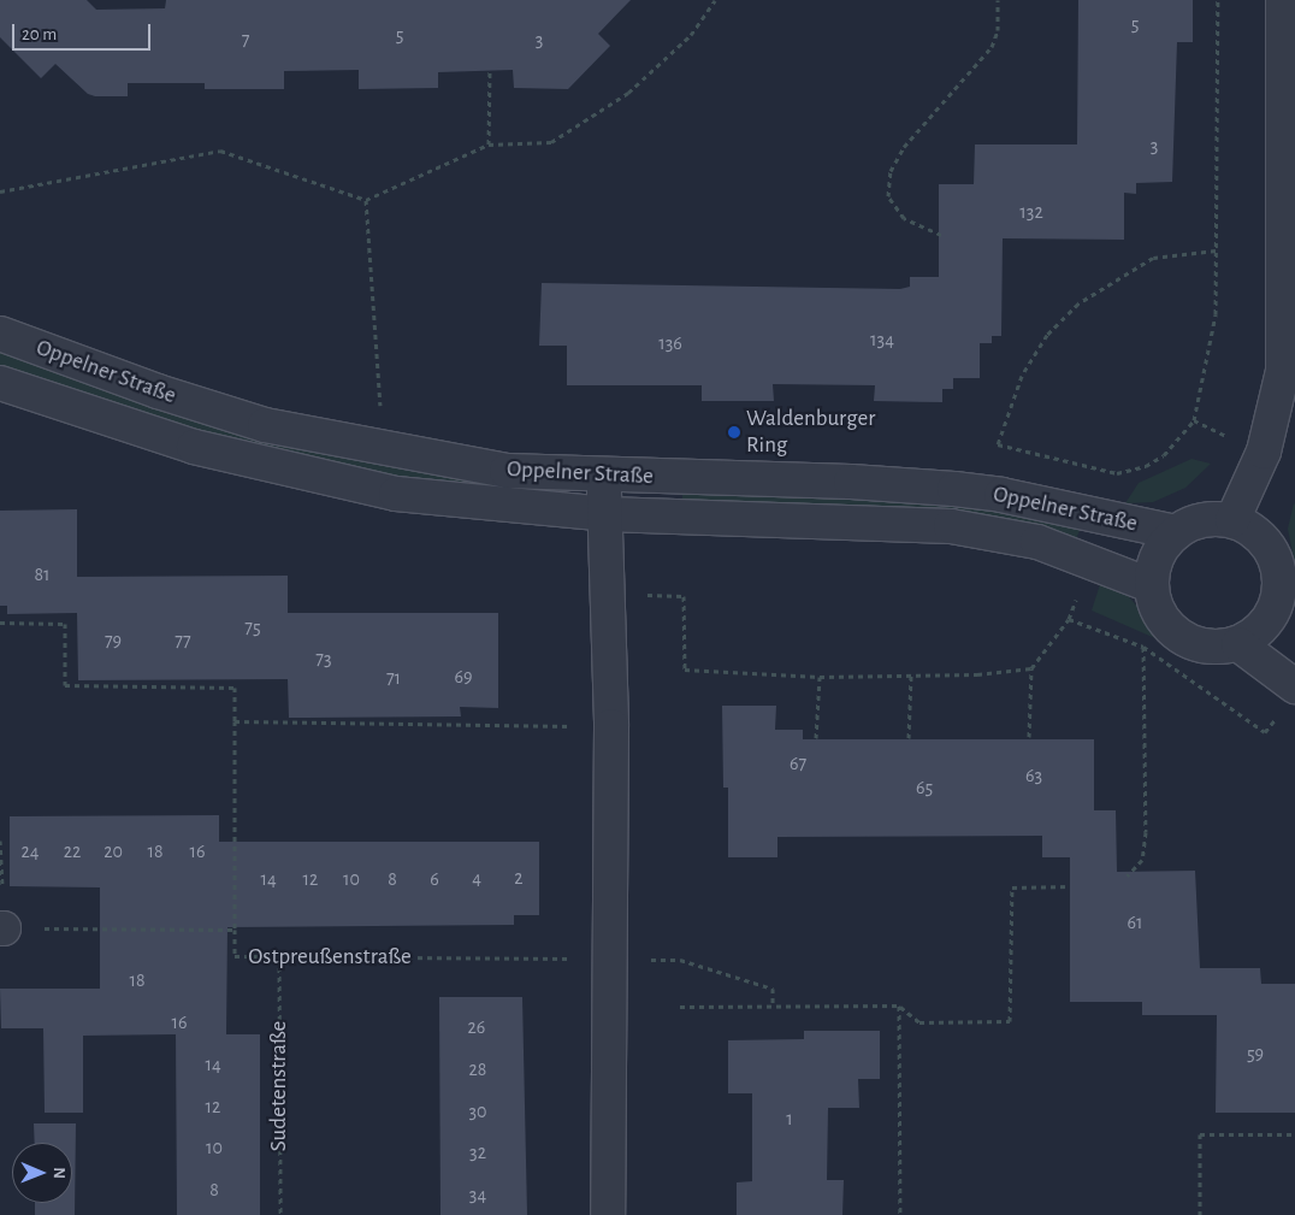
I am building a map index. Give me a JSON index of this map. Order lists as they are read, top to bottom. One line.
{"streets":{"street":["Oppelner Straße"],"path":["Ostpreußenstraße","Sudetenstraße"]},"crossings":[["Ostpreußenstraße","Sudetenstraße"]],"places":["Waldenburger Ring"],"house_numbers":["5","5","7","3","3","132","134","136","81","75","79","77","73","69","71","67","63","65","24","22","20","18","16","4","2","14","12","10","8","6","61","18","16","26","59","14","28","12","30","1","10","32","8","34"],"scale_bar":"20 m","north":"right"}
